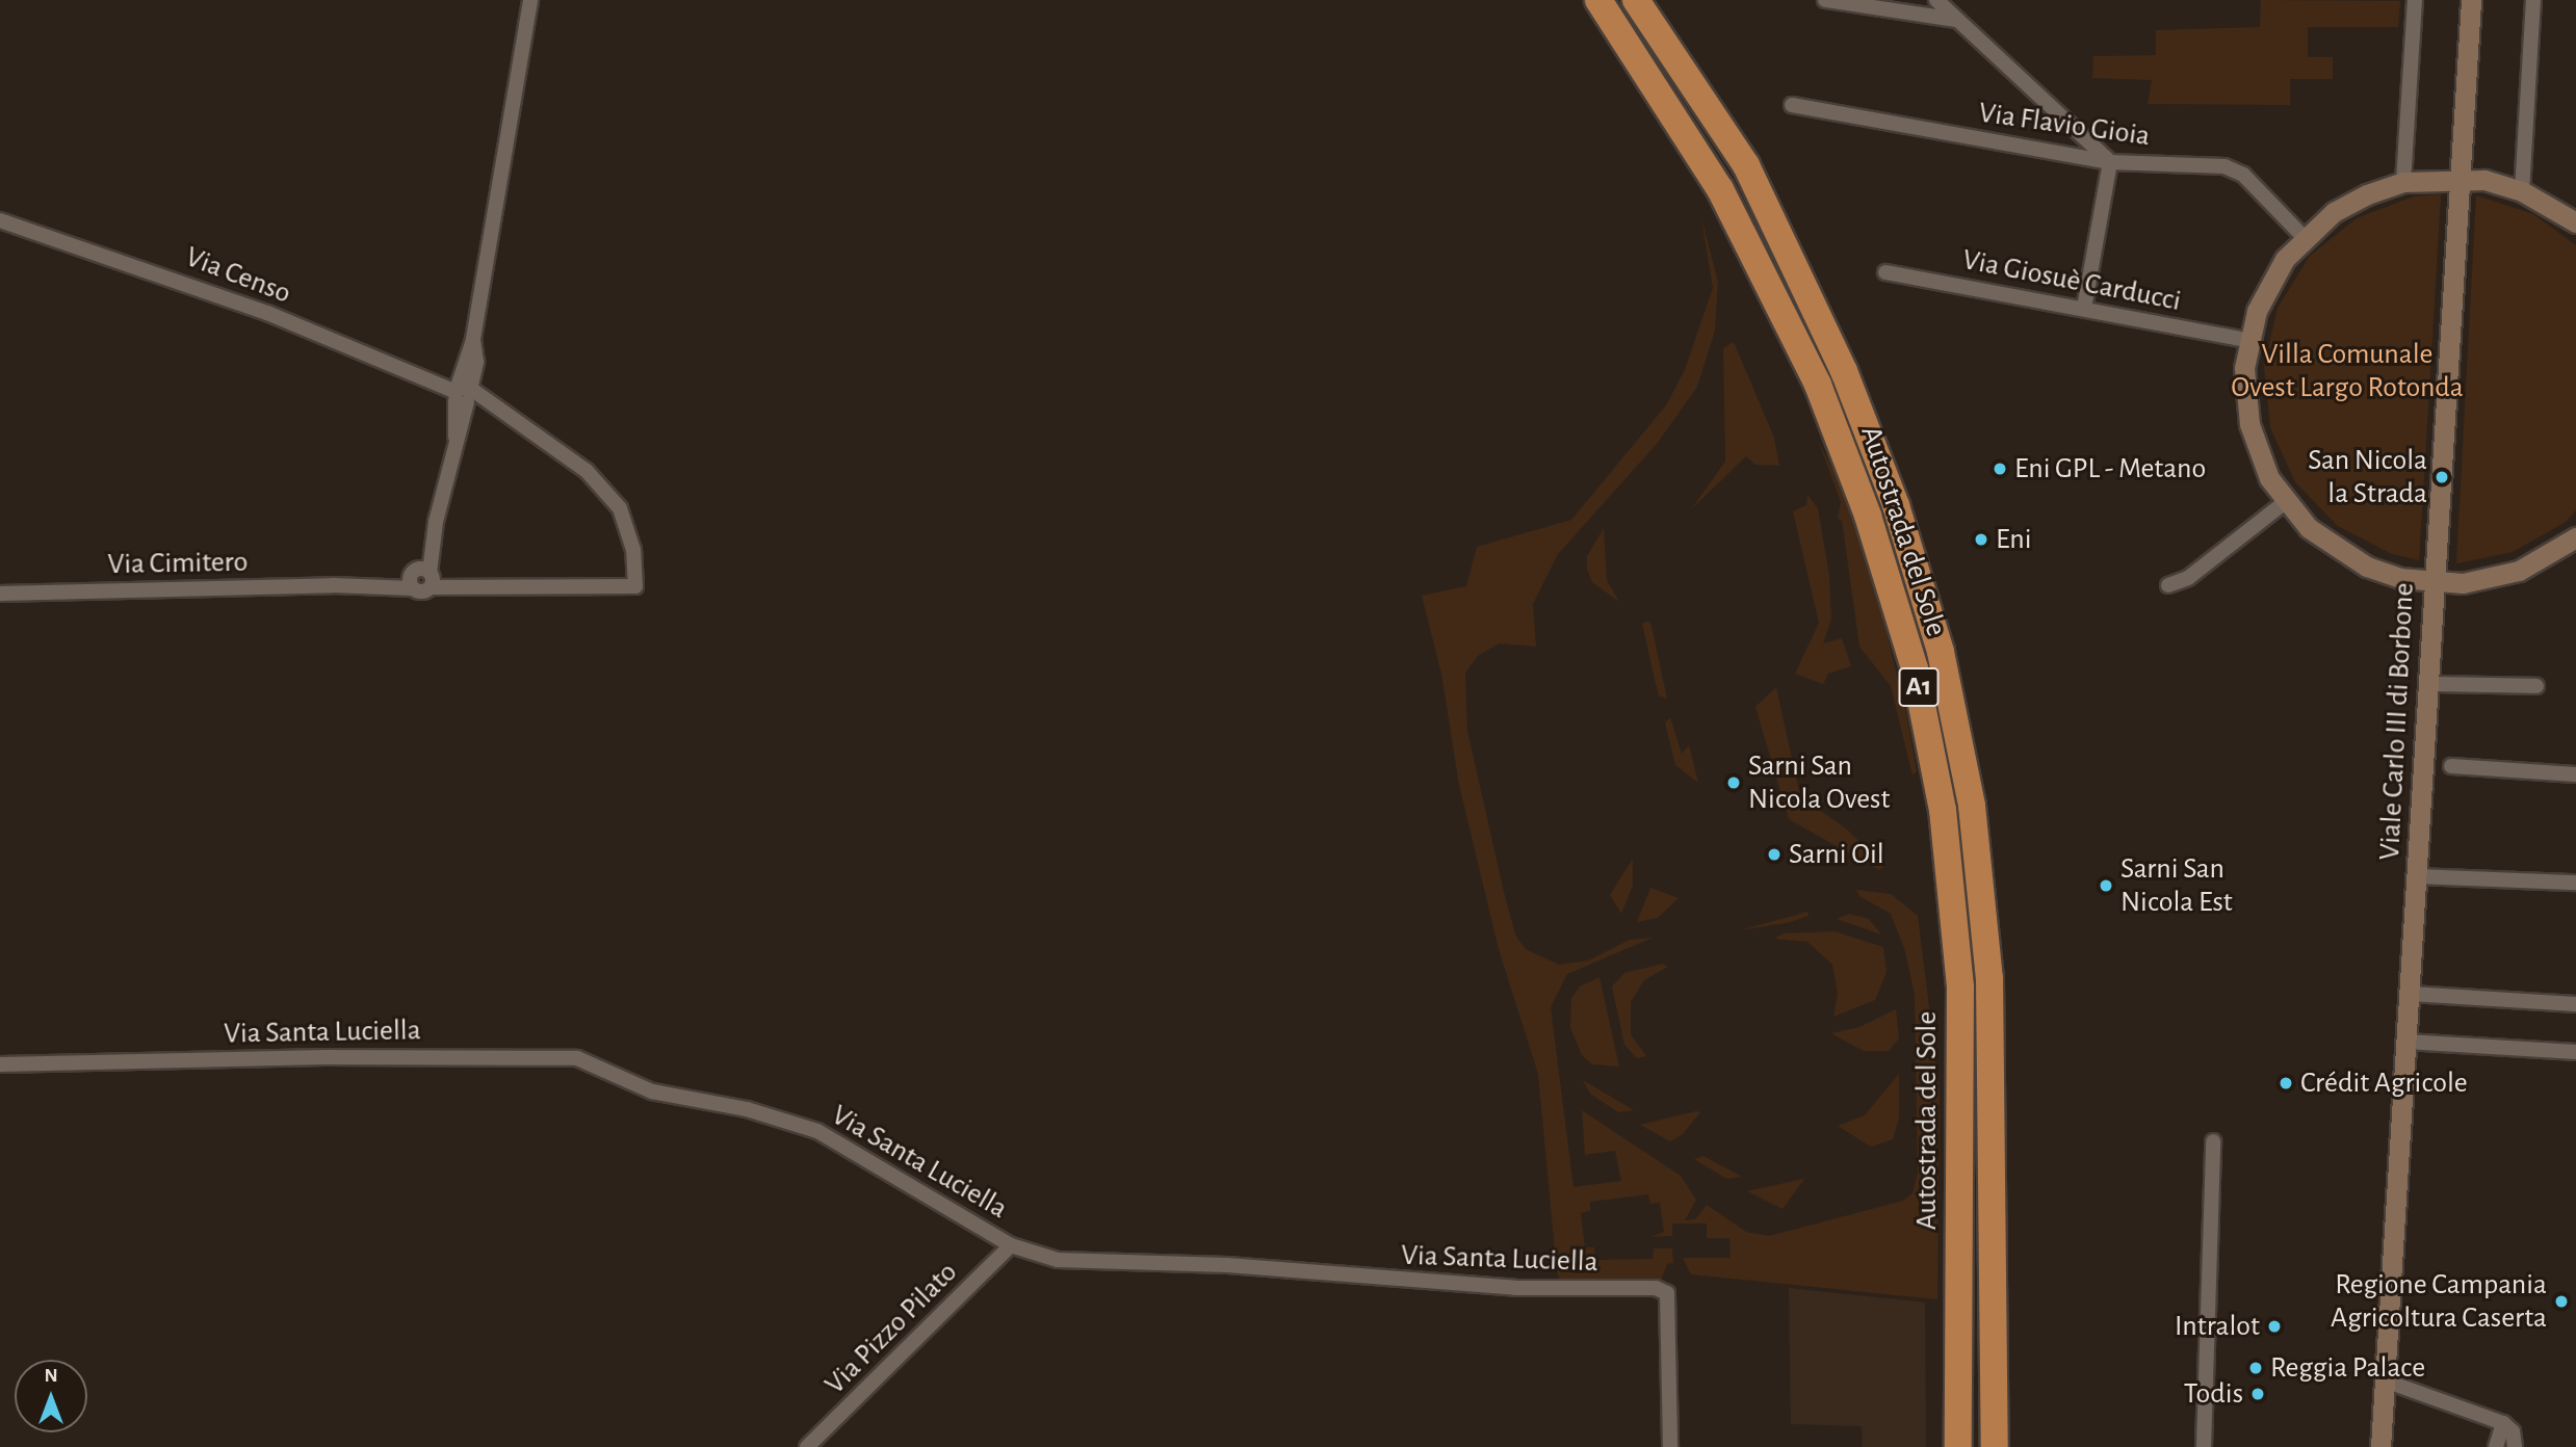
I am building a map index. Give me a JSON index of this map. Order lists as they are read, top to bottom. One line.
{"streets":{"highway":["Autostrada del Sole","A1"],"main road":["Viale Carlo III di Borbone"],"street":["Via Flavio Gioia","Via Censo","Via Giosuè Carducci","Via Cimitero","Via Santa Luciella","Via Pizzo Pilato"]},"crossings":[["Via Censo","Via Cimitero"],["Via Santa Luciella","Via Pizzo Pilato"]],"parks":["Villa Comunale Ovest Largo Rotonda"],"places":["Eni GPL - Metano","San Nicola la Strada","Eni","Sarni San Nicola Ovest","Sarni Oil","Sarni San Nicola Est","Crédit Agricole","Regione Campania Agricoltura Caserta","Intralot","Reggia Palace","Todis"],"north":"top"}
